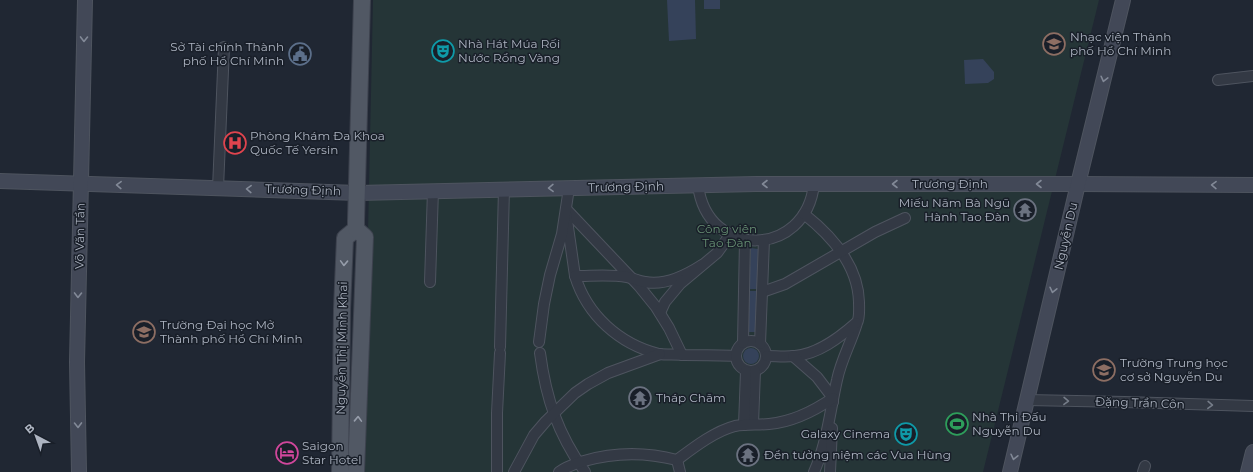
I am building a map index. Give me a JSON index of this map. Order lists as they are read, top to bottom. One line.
{"streets":{"main road":["Nguyễn Thị Minh Khai"],"street":["Trương Định","Võ Văn Tần","Nguyễn Du","Đặng Trần Côn"]},"crossings":[["Trương Định","Võ Văn Tần"],["Trương Định","Nguyễn Du"],["Nguyễn Du","Đặng Trần Côn"]],"one_way":["Trương Định","Võ Văn Tần","Nguyễn Du","Đặng Trần Côn"],"parks":["Công viên Tao Đàn"],"places":{"school or university":["Nhạc viện Thành phố Hồ Chí Minh","Trường Đại học Mở Thành phố Hồ Chí Minh","Trường Trung học cơ sở Nguyễn Du"],"theatre":["Nhà Hát Múa Rối Nước Rồng Vàng","Galaxy Cinema"],"public building":["Sở Tài chính Thành phố Hồ Chí Minh"],"hospital":["Phòng Khám Đa Khoa Quốc Tế Yersin"],"temple":["Miếu Năm Bà Ngũ Hành Tao Đàn","Tháp Chăm","Đền tưởng niệm các Vua Hùng"],"sports":["Nhà Thi Đấu Nguyễn Du"],"hotel":["Saigon Star Hotel"]},"north":"top left"}
